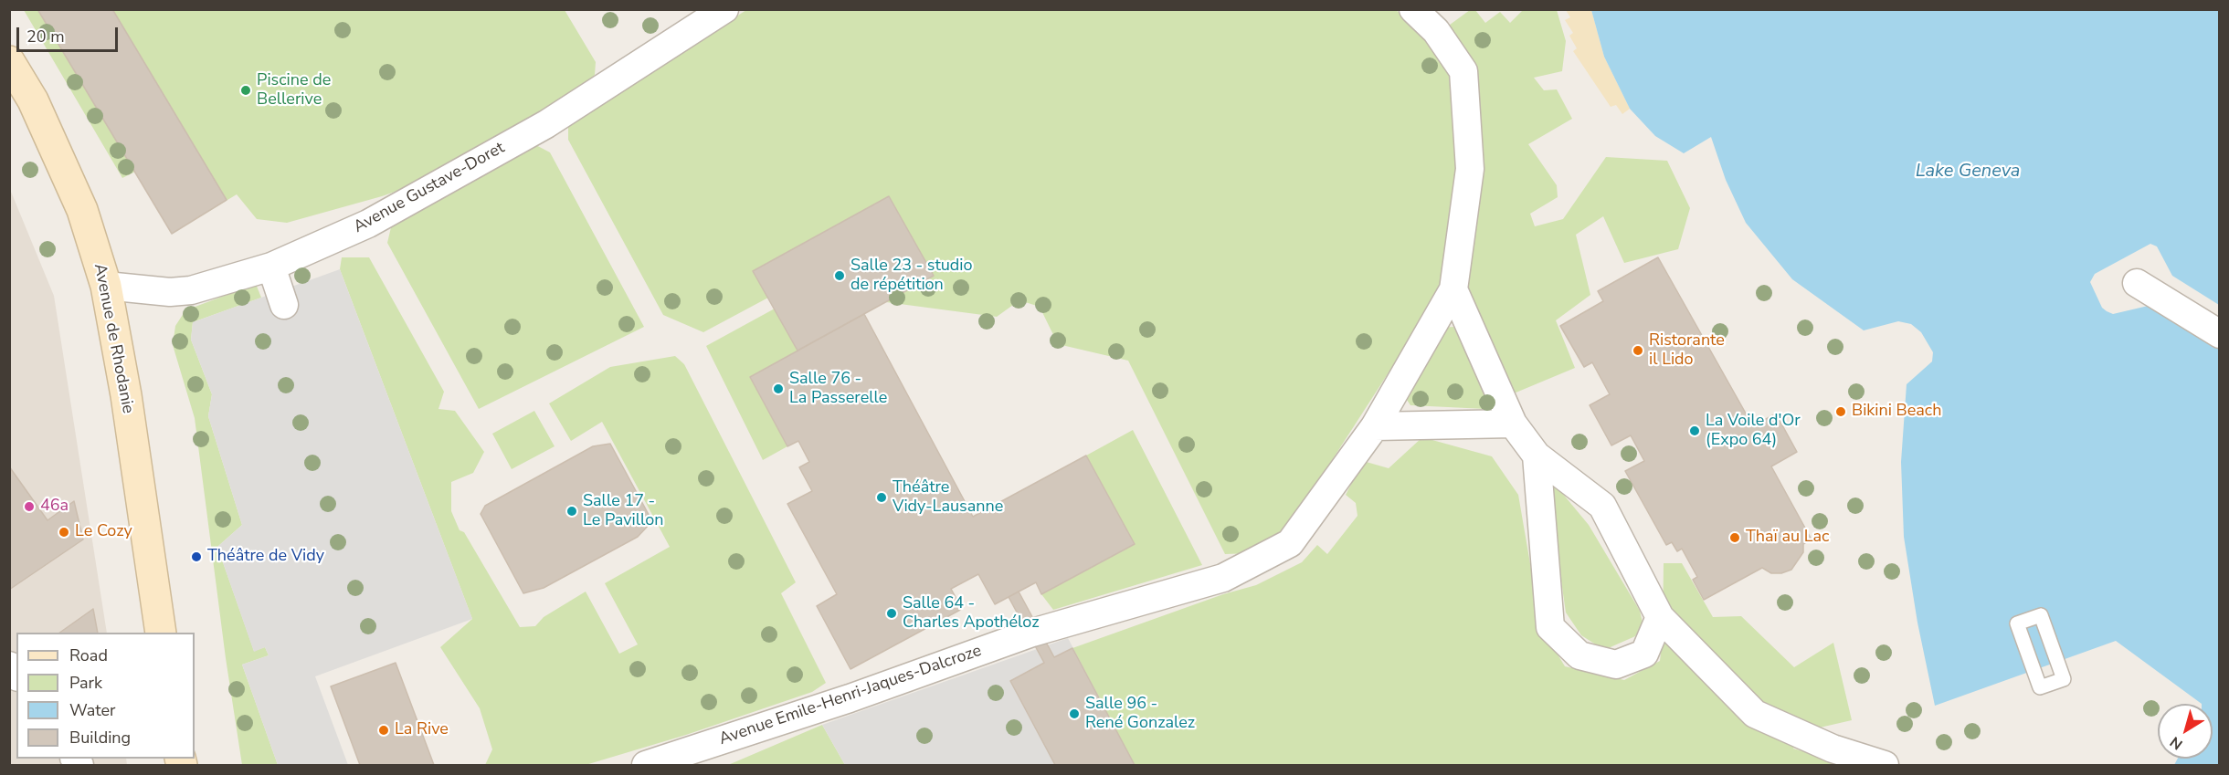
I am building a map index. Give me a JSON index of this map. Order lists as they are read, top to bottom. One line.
{"streets":{"main road":["Avenue de Rhodanie"],"street":["Avenue Gustave-Doret","Avenue Emile-Henri-Jaques-Dalcroze"]},"crossings":[["Avenue Gustave-Doret","Avenue de Rhodanie"]],"water":["Lake Geneva"],"places":["Piscine de Bellerive","Salle 23 - studio de répétition","Ristorante il Lido","Salle 76 - La Passerelle","Bikini Beach","La Voile d'Or (Expo 64)","Théâtre Vidy-Lausanne","46a","Salle 17 - Le Pavillon","Le Cozy","Thaï au Lac","Théâtre de Vidy","Salle 64 - Charles Apothéloz","Salle 96 - René Gonzalez","La Rive"],"legend":["Road","Park","Water","Building"],"scale_bar":"20 m","north":"bottom left"}
